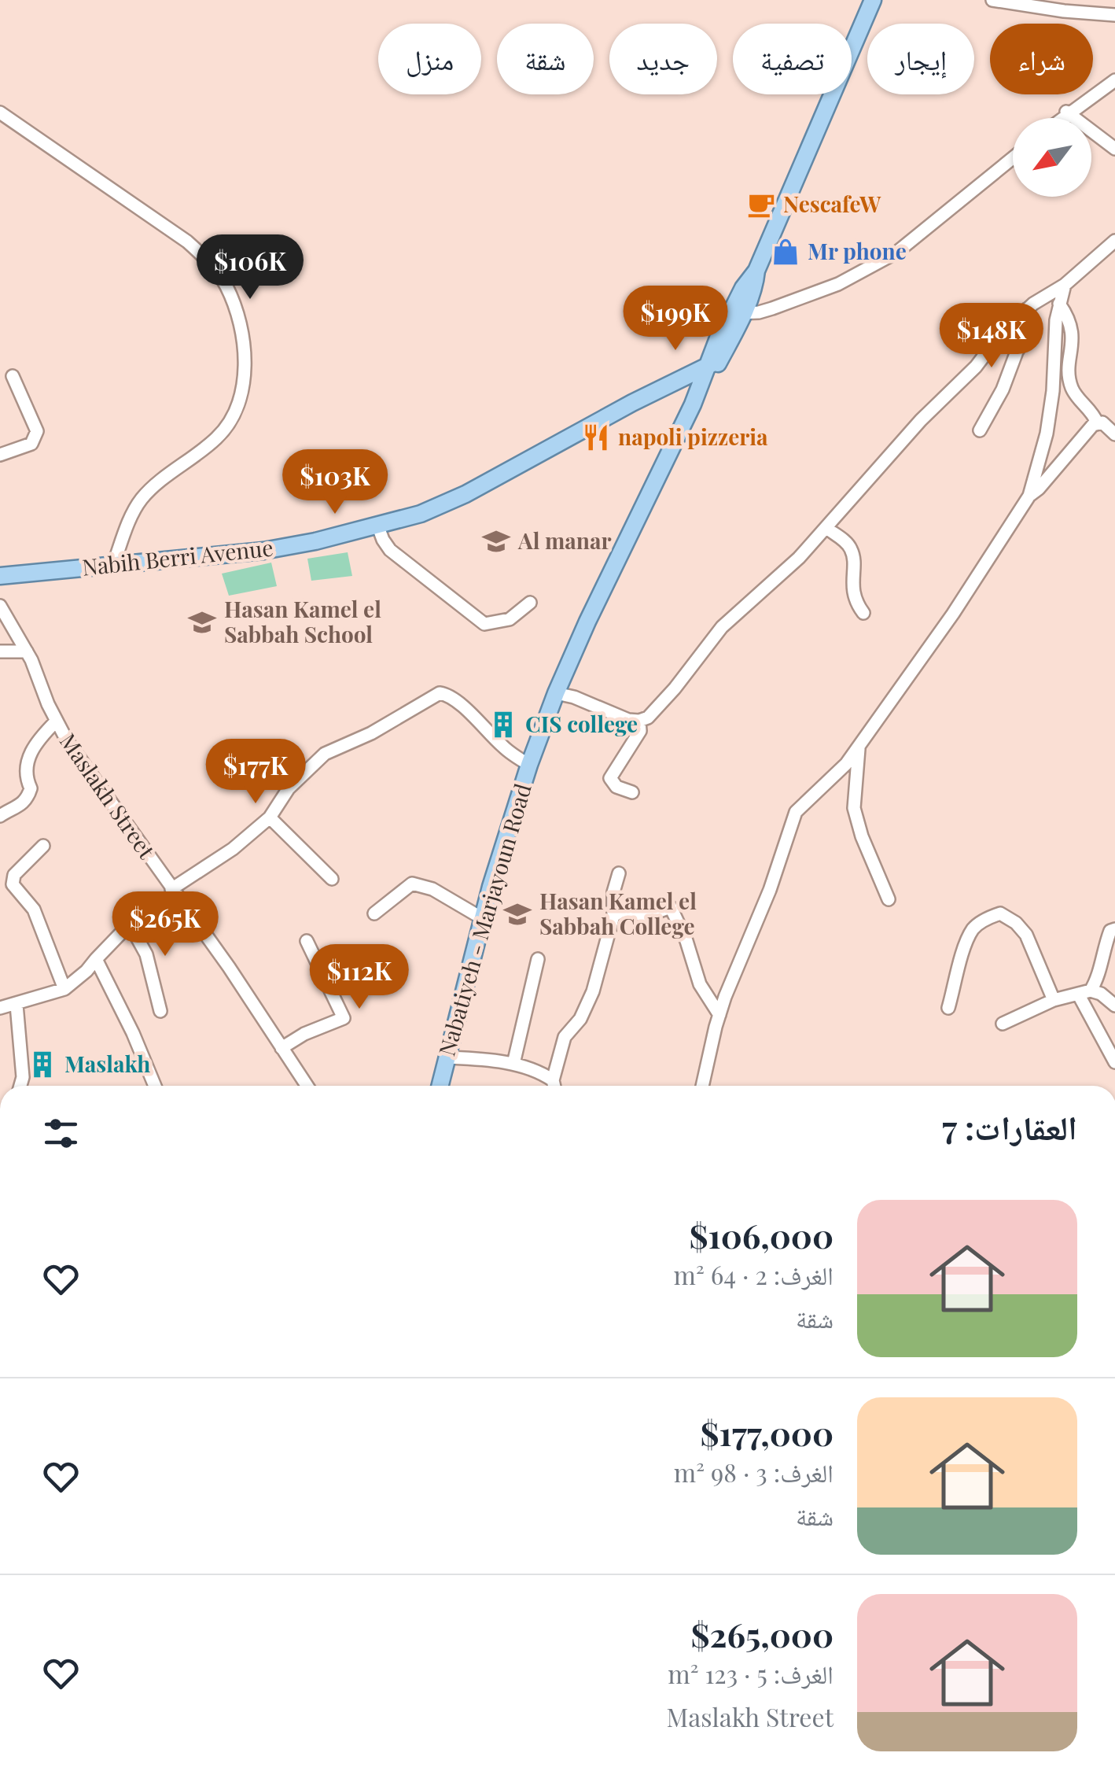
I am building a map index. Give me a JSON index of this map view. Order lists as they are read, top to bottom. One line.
{"streets":{"main road":["Nabih Berri Avenue","Nabatiyeh - Marjayoun Road"],"street":["Maslakh Street"]},"crossings":[["Nabih Berri Avenue","Nabatiyeh - Marjayoun Road"]],"places":{"cafe":["NescafeW"],"shop":["Mr phone"],"restaurant":["napoli pizzeria"],"school or university":["Al manar","Hasan Kamel el Sabbah School","Hasan Kamel el Sabbah College"],"building":["CIS college","Maslakh"]},"north":"bottom left","page":{"chip":["شراء","إيجار","تصفية","جديد","شقة","منزل"],"price":["$106K","$199K","$148K","$103K","$177K","$265K","$112K"],"heading":"العقارات: 7","list":[{"name":"$106,000","note":"الغرف: 2 · 64 m² · شقة"},{"name":"$177,000","note":"الغرف: 3 · 98 m² · شقة"},{"name":"$265,000","note":"الغرف: 5 · 123 m² · Maslakh Street"}]}}
